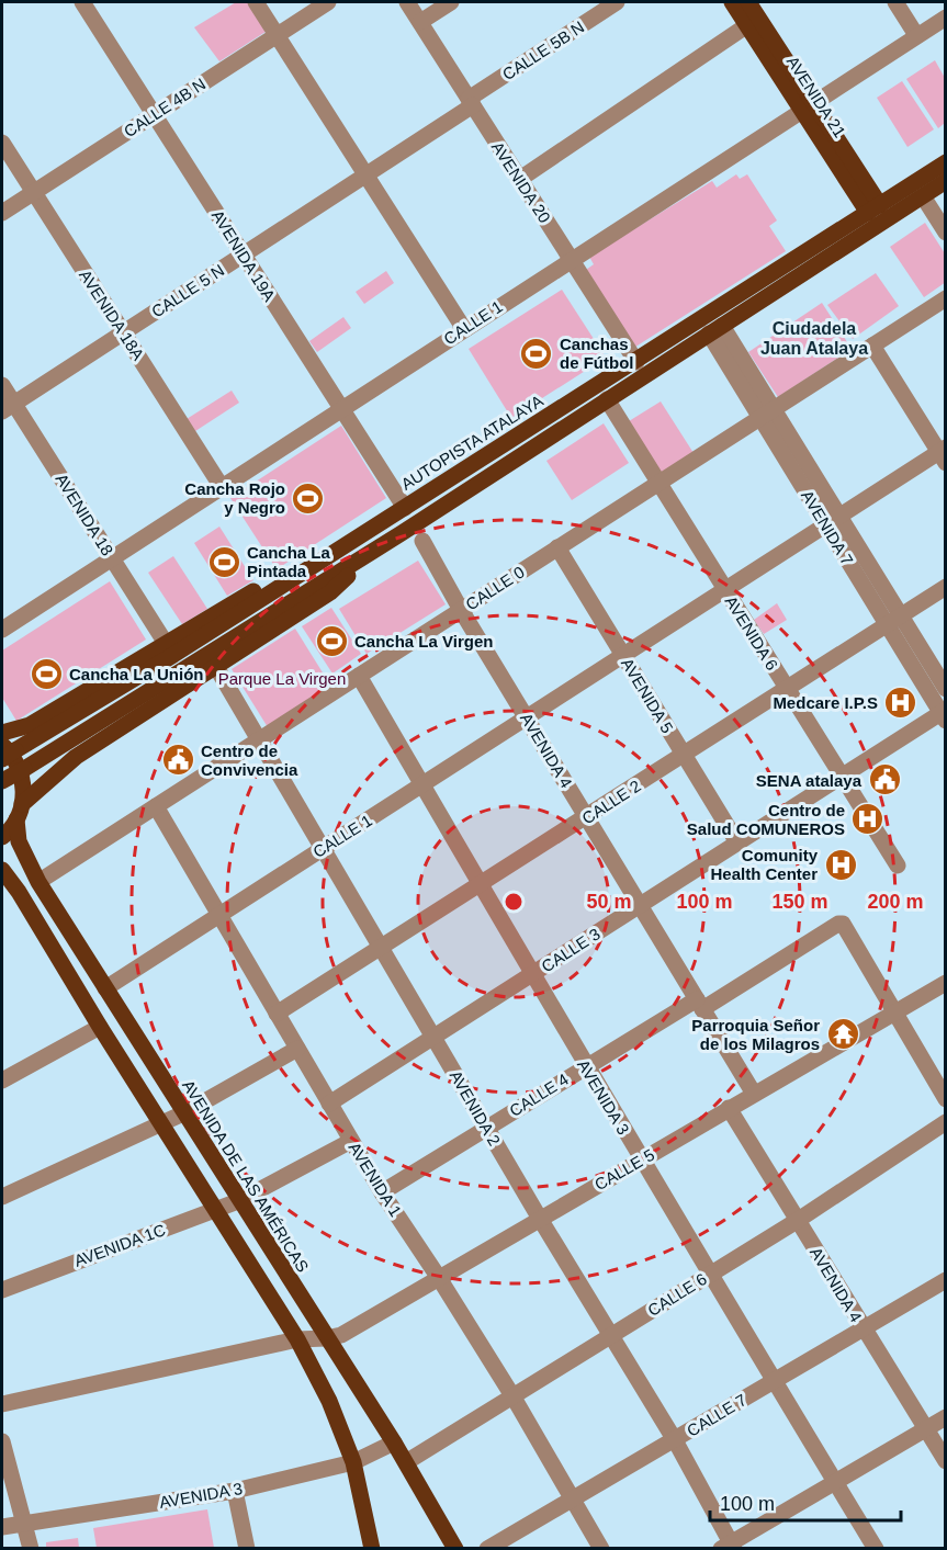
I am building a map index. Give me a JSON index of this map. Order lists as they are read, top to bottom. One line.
{"streets":{"main road":["AVENIDA 21","AUTOPISTA ATALAYA","AVENIDA DE LAS AMÉRICAS"],"street":["CALLE 5B N","CALLE 4B N","AVENIDA 20","AVENIDA 19A","CALLE 5 N","AVENIDA 18A","CALLE 1","AVENIDA 18","AVENIDA 7","CALLE 0","AVENIDA 6","AVENIDA 5","AVENIDA 4","CALLE 2","CALLE 3","CALLE 4","AVENIDA 3","AVENIDA 2","CALLE 5","AVENIDA 1","AVENIDA 1C","CALLE 6","CALLE 7"]},"crossings":[["CALLE 5B N","AVENIDA 20"],["CALLE 5B N","CALLE 5 N"],["AVENIDA 21","CALLE 1"],["AVENIDA 21","AUTOPISTA ATALAYA"],["CALLE 4B N","AVENIDA 19A"],["CALLE 4B N","AVENIDA 18A"],["AVENIDA 20","CALLE 5 N"],["AVENIDA 20","CALLE 1"],["AVENIDA 20","AUTOPISTA ATALAYA"],["AVENIDA 19A","CALLE 5 N"],["AVENIDA 19A","CALLE 1"],["AVENIDA 19A","AUTOPISTA ATALAYA"],["CALLE 5 N","AVENIDA 18A"],["CALLE 5 N","AVENIDA 18"],["AVENIDA 18A","CALLE 1"],["CALLE 1","AVENIDA 18"],["CALLE 1","AVENIDA 7"],["CALLE 1","AVENIDA 6"],["CALLE 1","AVENIDA 5"],["CALLE 1","AVENIDA 4"],["CALLE 1","AVENIDA 3"],["CALLE 1","AVENIDA 2"],["CALLE 1","AVENIDA DE LAS AMÉRICAS"],["CALLE 1","AVENIDA 1"],["AUTOPISTA ATALAYA","AVENIDA DE LAS AMÉRICAS"],["AVENIDA 7","CALLE 0"],["AVENIDA 7","CALLE 2"],["AVENIDA 7","CALLE 3"],["CALLE 0","AVENIDA 6"],["CALLE 0","AVENIDA 5"],["CALLE 0","AVENIDA 4"],["CALLE 0","AVENIDA 3"],["CALLE 0","AVENIDA 2"],["CALLE 0","AVENIDA 1"],["AVENIDA 6","CALLE 2"],["AVENIDA 6","CALLE 3"],["AVENIDA 5","CALLE 2"],["AVENIDA 5","CALLE 3"],["AVENIDA 4","CALLE 2"],["AVENIDA 4","CALLE 3"],["AVENIDA 4","CALLE 4"],["AVENIDA 4","CALLE 5"],["AVENIDA 4","CALLE 6"],["AVENIDA 4","CALLE 7"],["CALLE 2","AVENIDA 3"],["CALLE 2","AVENIDA 2"],["CALLE 2","AVENIDA 1"],["CALLE 3","AVENIDA 3"],["CALLE 3","AVENIDA 2"],["CALLE 3","AVENIDA 1"],["CALLE 4","AVENIDA 3"],["CALLE 4","AVENIDA 2"],["CALLE 4","CALLE 5"],["CALLE 4","AVENIDA 1"],["AVENIDA 3","CALLE 5"],["AVENIDA 3","AVENIDA DE LAS AMÉRICAS"],["AVENIDA 3","CALLE 6"],["AVENIDA 3","CALLE 7"],["AVENIDA 2","CALLE 5"],["AVENIDA 2","CALLE 6"],["AVENIDA 2","CALLE 7"],["CALLE 5","AVENIDA DE LAS AMÉRICAS"],["CALLE 5","AVENIDA 1"],["AVENIDA DE LAS AMÉRICAS","AVENIDA 1C"],["AVENIDA DE LAS AMÉRICAS","CALLE 6"],["AVENIDA 1","AVENIDA 1C"],["AVENIDA 1","CALLE 6"],["AVENIDA 1","CALLE 7"]],"districts":["Ciudadela Juan Atalaya"],"parks":["Parque La Virgen"],"places":{"sports":["Canchas de Fútbol","Cancha Rojo y Negro","Cancha La Pintada","Cancha La Virgen","Cancha La Unión"],"hospital":["Medcare I.P.S","Centro de Salud COMUNEROS","Comunity Health Center"],"public building":["Centro de Convivencia","SENA atalaya"],"temple":["Parroquia Señor de los Milagros"]},"scale_bar":"100 m","rings":["50 m","100 m","150 m","200 m"]}
